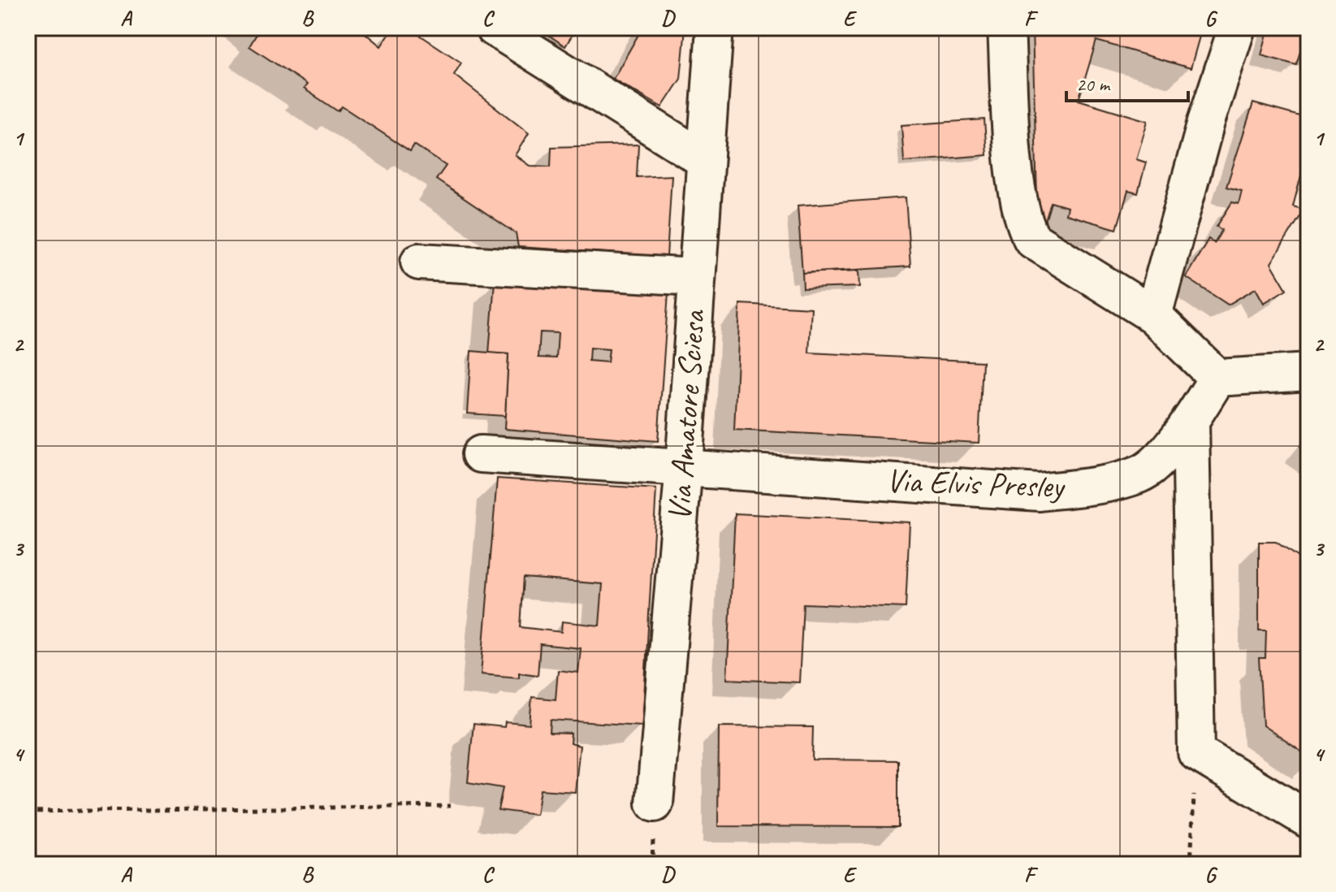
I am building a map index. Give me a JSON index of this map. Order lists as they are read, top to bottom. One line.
{"streets":{"street":["Via Amatore Sciesa","Via Elvis Presley"]},"crossings":[["Via Amatore Sciesa","Via Elvis Presley"]],"scale_bar":"20 m","grid":{"columns":["A","B","C","D","E","F","G"],"rows":["1","2","3","4"]}}
